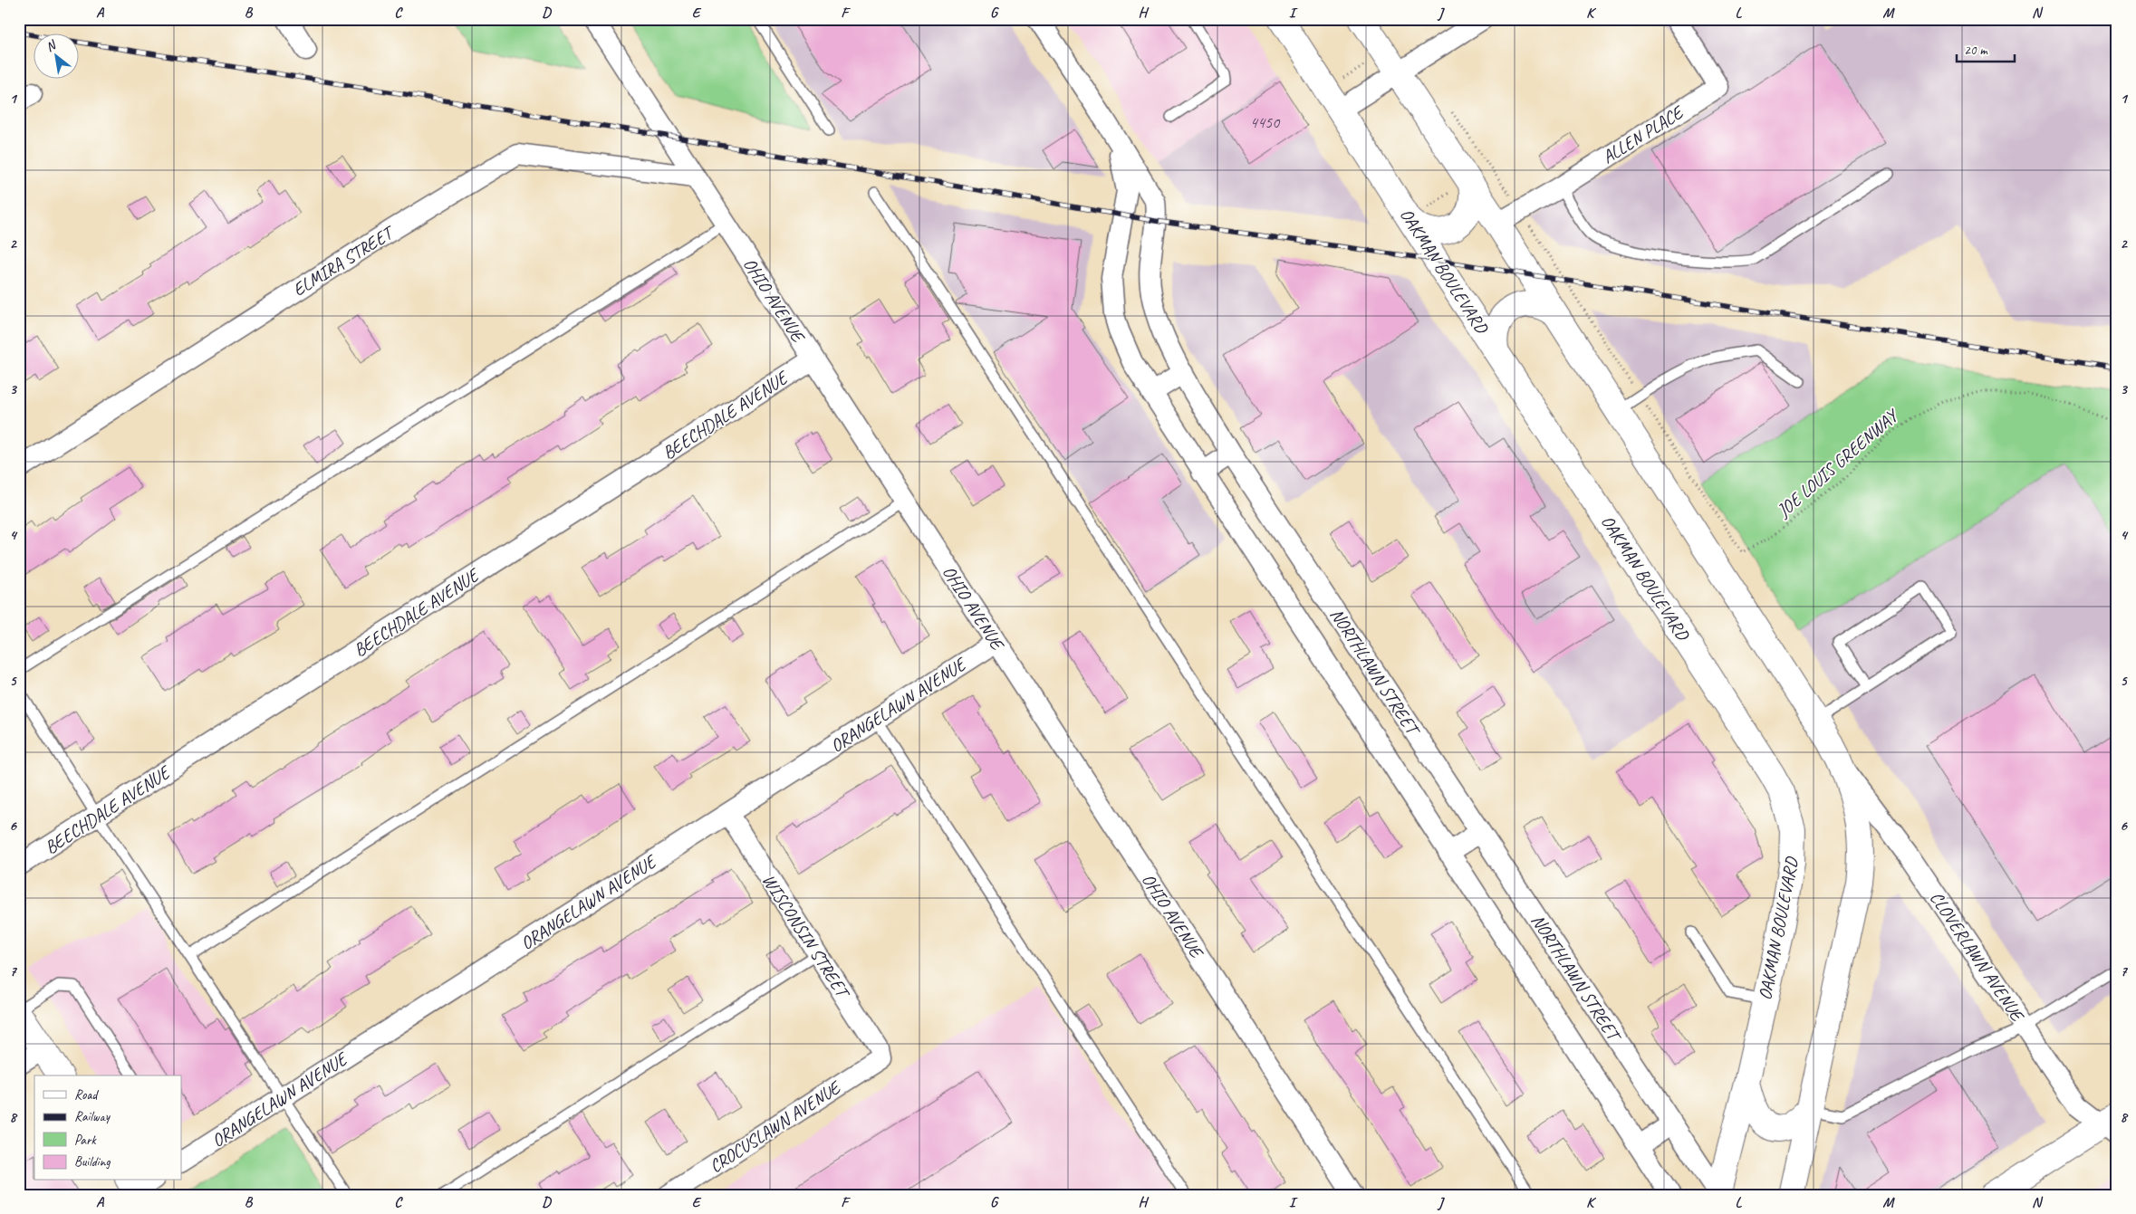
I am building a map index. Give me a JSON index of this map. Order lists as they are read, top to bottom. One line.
{"streets":{"street":["ALLEN PLACE","ELMIRA STREET","OAKMAN BOULEVARD","OHIO AVENUE","BEECHDALE AVENUE","NORTHLAWN STREET","ORANGELAWN AVENUE","WISCONSIN STREET","CLOVERLAWN AVENUE","CROCUSLAWN AVENUE"],"path":["JOE LOUIS GREENWAY"]},"crossings":[["ELMIRA STREET","OHIO AVENUE"],["OAKMAN BOULEVARD","NORTHLAWN STREET"],["OHIO AVENUE","BEECHDALE AVENUE"],["OHIO AVENUE","ORANGELAWN AVENUE"],["ORANGELAWN AVENUE","WISCONSIN STREET"],["WISCONSIN STREET","CROCUSLAWN AVENUE"]],"house_numbers":["4450"],"legend":["Road","Railway","Park","Building"],"scale_bar":"20 m","north":"top left","grid":{"columns":["A","B","C","D","E","F","G","H","I","J","K","L","M","N"],"rows":["1","2","3","4","5","6","7","8"]}}
